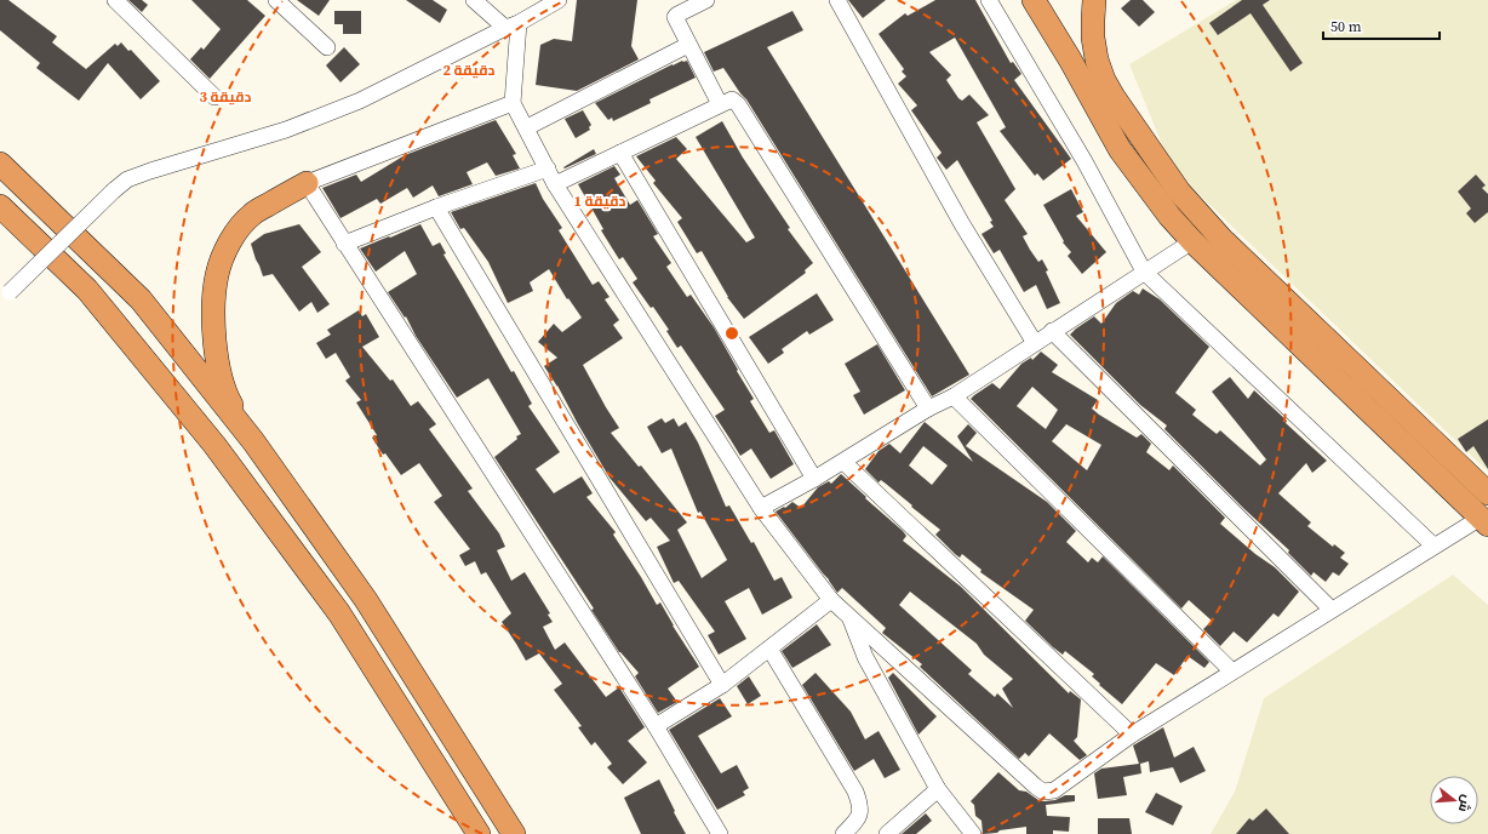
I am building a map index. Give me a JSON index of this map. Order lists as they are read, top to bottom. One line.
{"scale_bar":"50 m","north":"right","rings":["2 دقيقة","3 دقيقة","1 دقيقة"]}
